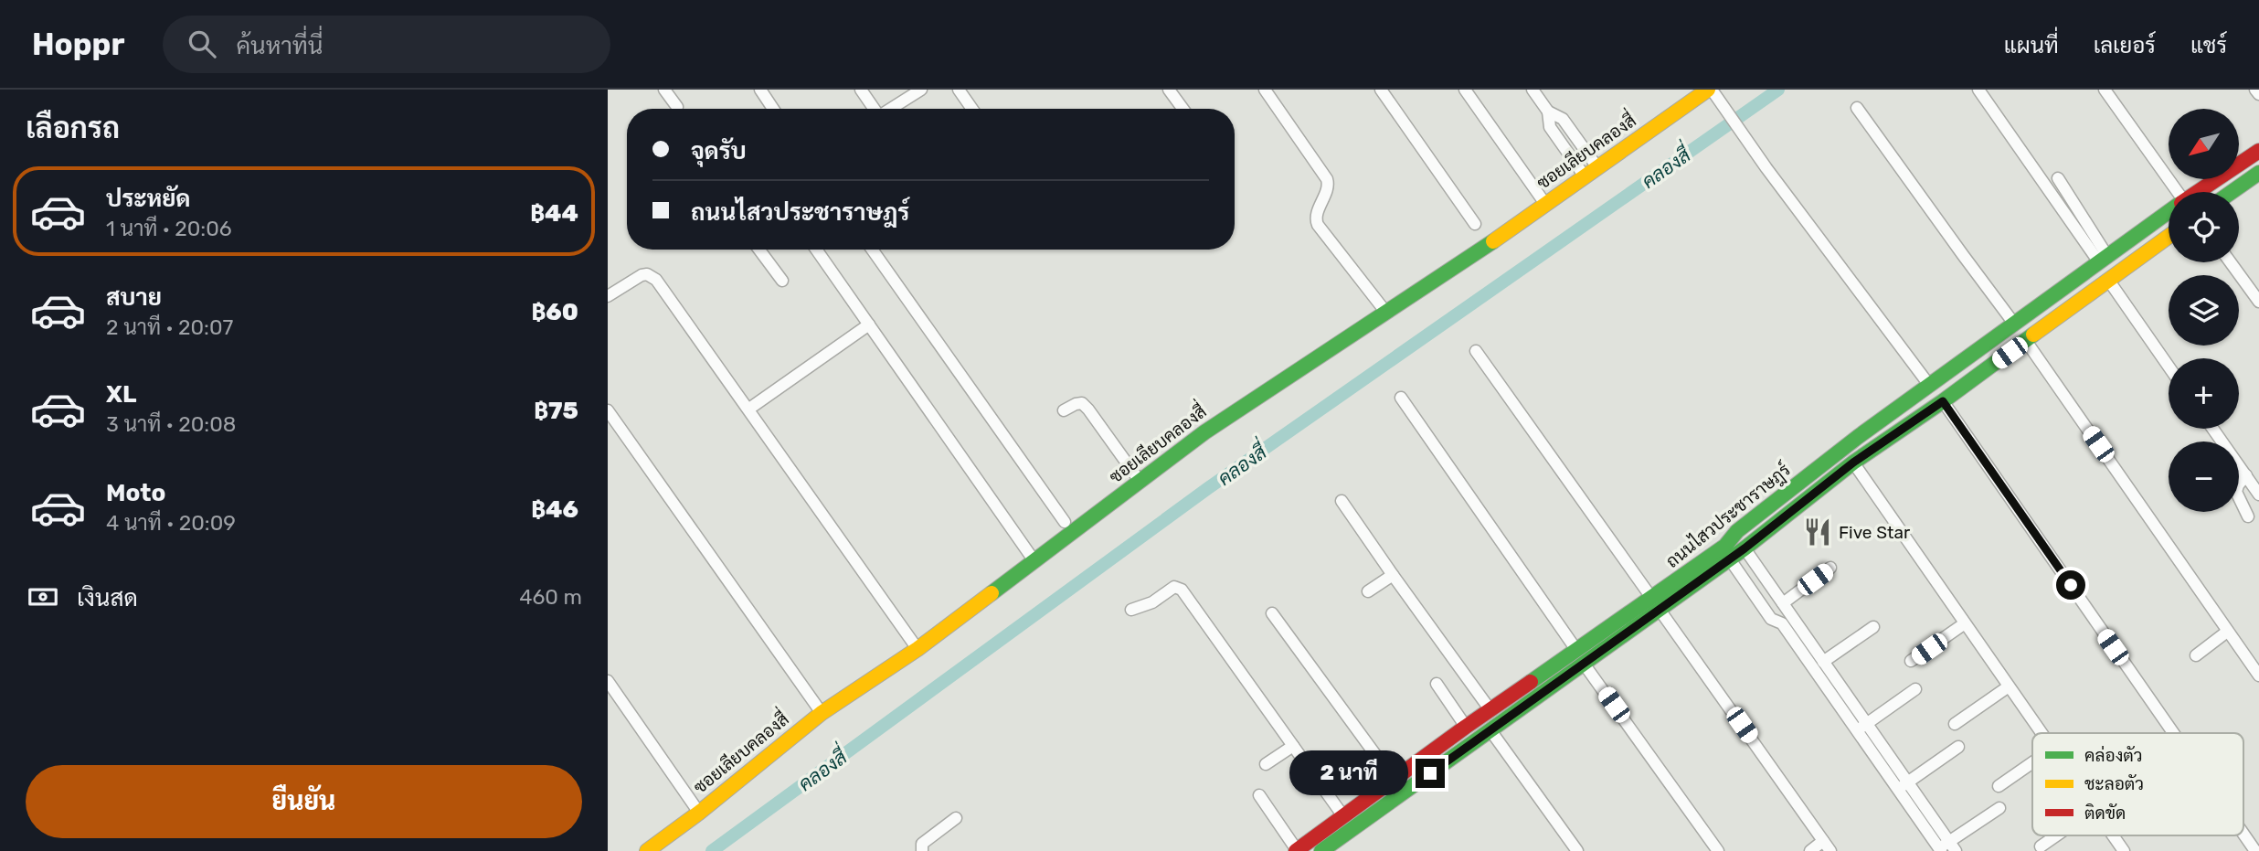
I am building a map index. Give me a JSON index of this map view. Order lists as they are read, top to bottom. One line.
{"streets":{"main road":["ซอยเลียบคลองสี่","ถนนไสวประชาราษฎร์"]},"water":["คลองสี่"],"places":{"restaurant":["Five Star"]},"legend":["คล่องตัว","ชะลอตัว","ติดขัด"],"north":"bottom left","page":{"header":"Hoppr","search":"ค้นหาที่นี่","nav":["แผนที่","เลเยอร์","แชร์"],"heading":"เลือกรถ","map_buttons":["+","−"],"banner":["จุดรับ","ถนนไสวประชาราษฎร์"],"list":[{"name":"ประหยัด","note":"1 นาที · 20:06","value":"฿44"},{"name":"สบาย","note":"2 นาที · 20:07","value":"฿60"},{"name":"XL","note":"3 นาที · 20:08","value":"฿75"},{"name":"Moto","note":"4 นาที · 20:09","value":"฿46"}],"pay":["เงินสด","460 m"],"bubble":"2 นาที","buttons":"ยืนยัน"}}
